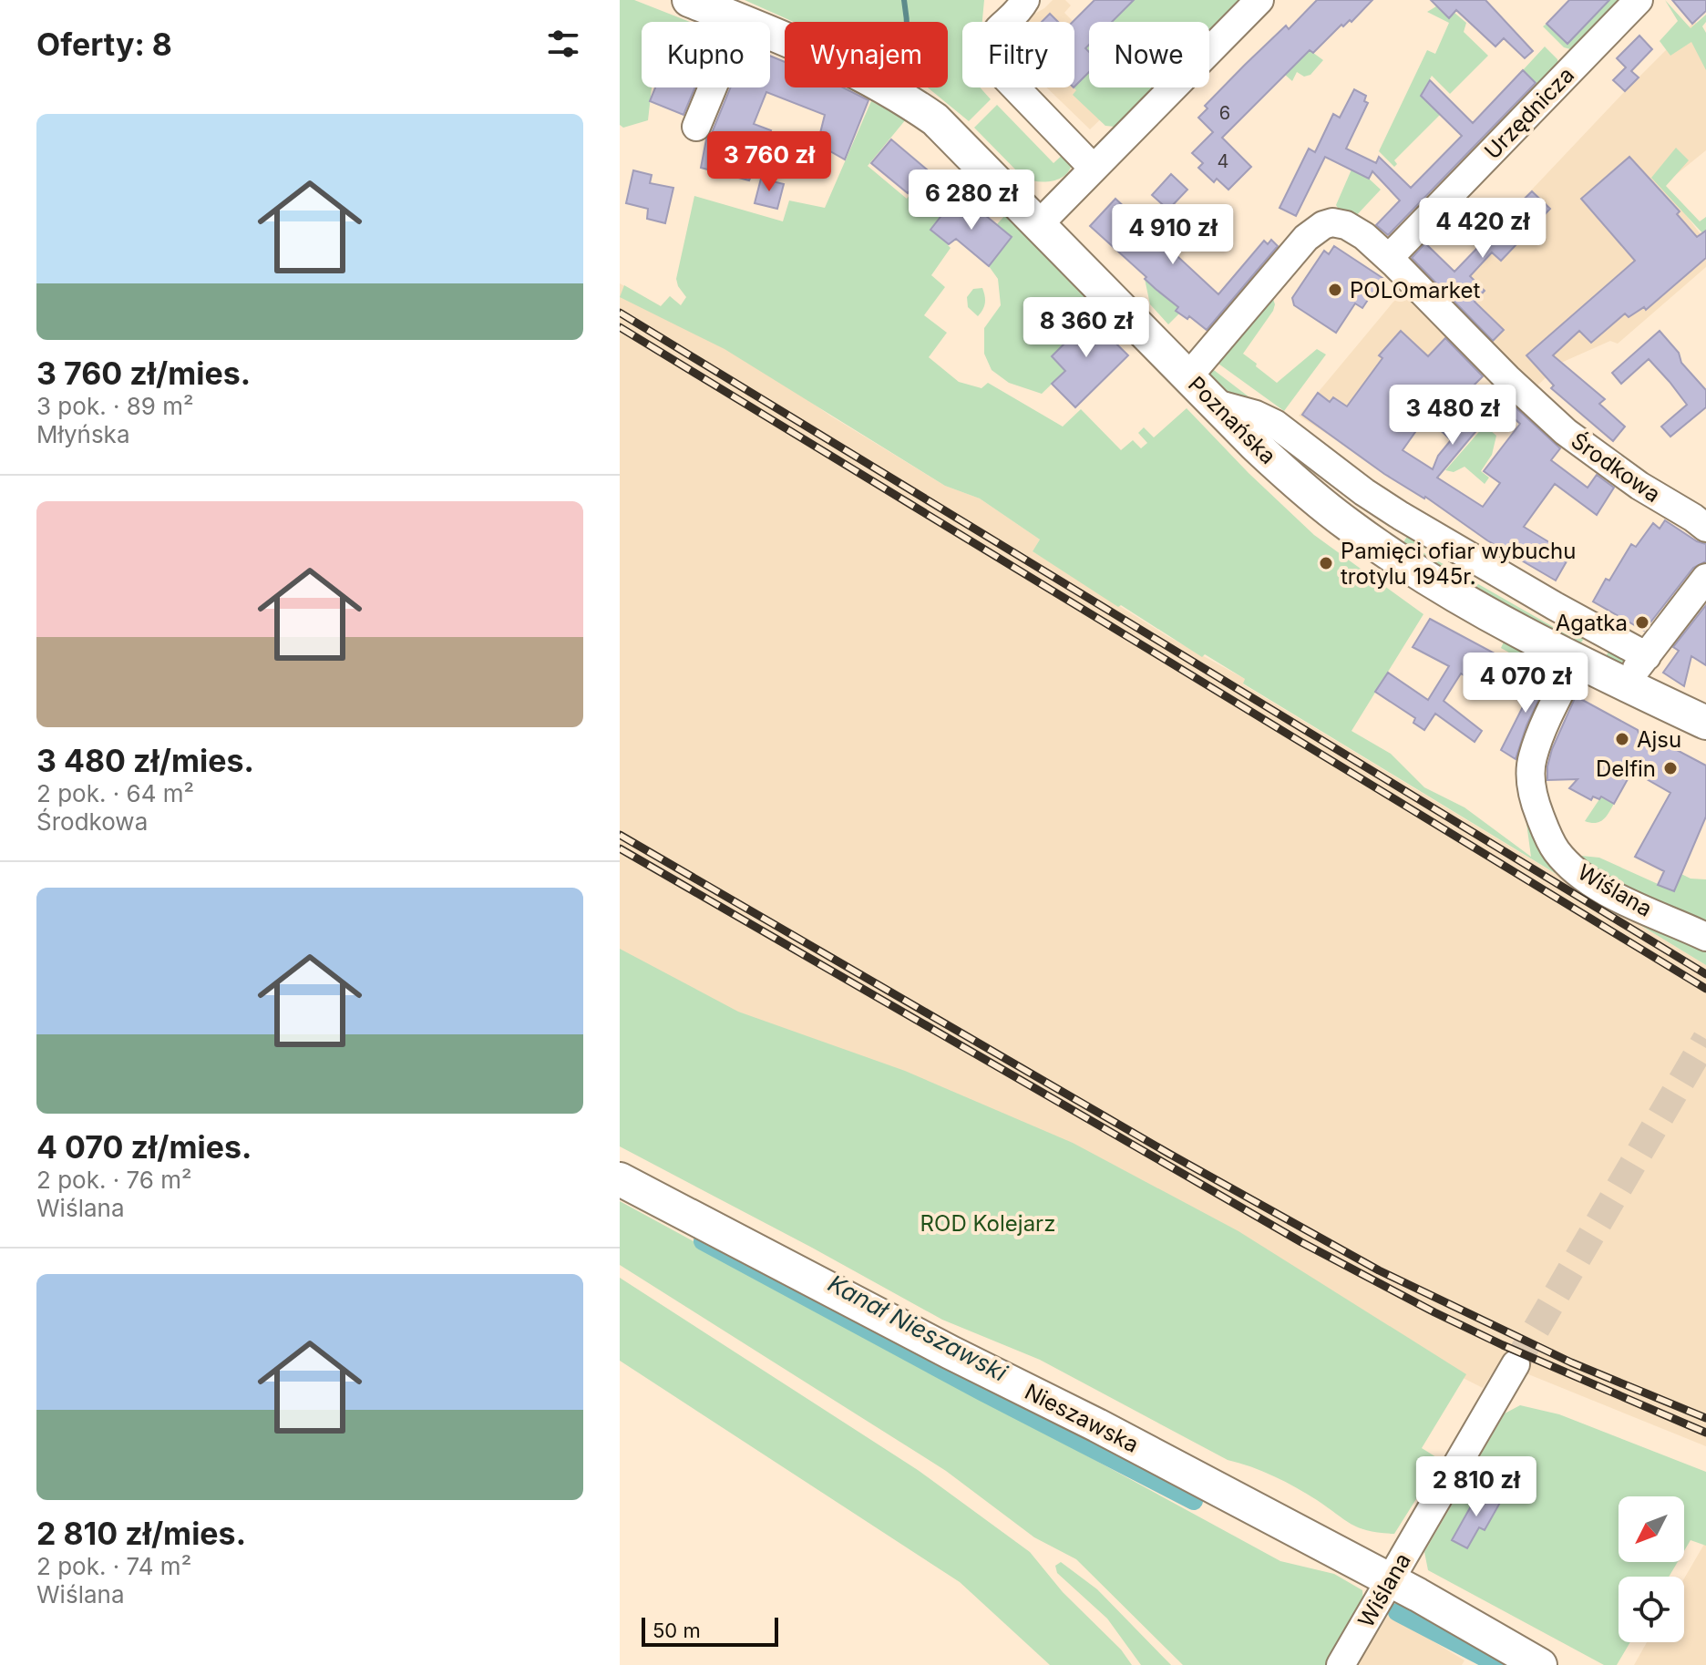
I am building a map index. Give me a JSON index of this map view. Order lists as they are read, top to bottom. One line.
{"streets":{"main road":["Poznańska","Nieszawska"],"street":["Urzędnicza","Środkowa","Wiślana"]},"crossings":[["Urzędnicza","Środkowa"],["Poznańska","Środkowa"],["Poznańska","Wiślana"],["Wiślana","Nieszawska"]],"water":["Kanał Nieszawski"],"parks":["ROD Kolejarz"],"places":["POLOmarket","Pamięci ofiar wybuchu trotylu 1945r.","Agatka","Ajsu","Delfin"],"house_numbers":["6","4"],"scale_bar":"50 m","north":"bottom left","page":{"heading":"Oferty: 8","chip":["Kupno","Wynajem","Filtry","Nowe"],"list":[{"name":"3 760 zł/mies.","note":"3 pok. · 89 m² · Młyńska"},{"name":"3 480 zł/mies.","note":"2 pok. · 64 m² · Środkowa"},{"name":"4 070 zł/mies.","note":"2 pok. · 76 m² · Wiślana"},{"name":"2 810 zł/mies.","note":"2 pok. · 74 m² · Wiślana"}],"price":["3 760 zł","6 280 zł","4 420 zł","4 910 zł","8 360 zł","3 480 zł","4 070 zł","2 810 zł"],"scale":"50 m"}}
